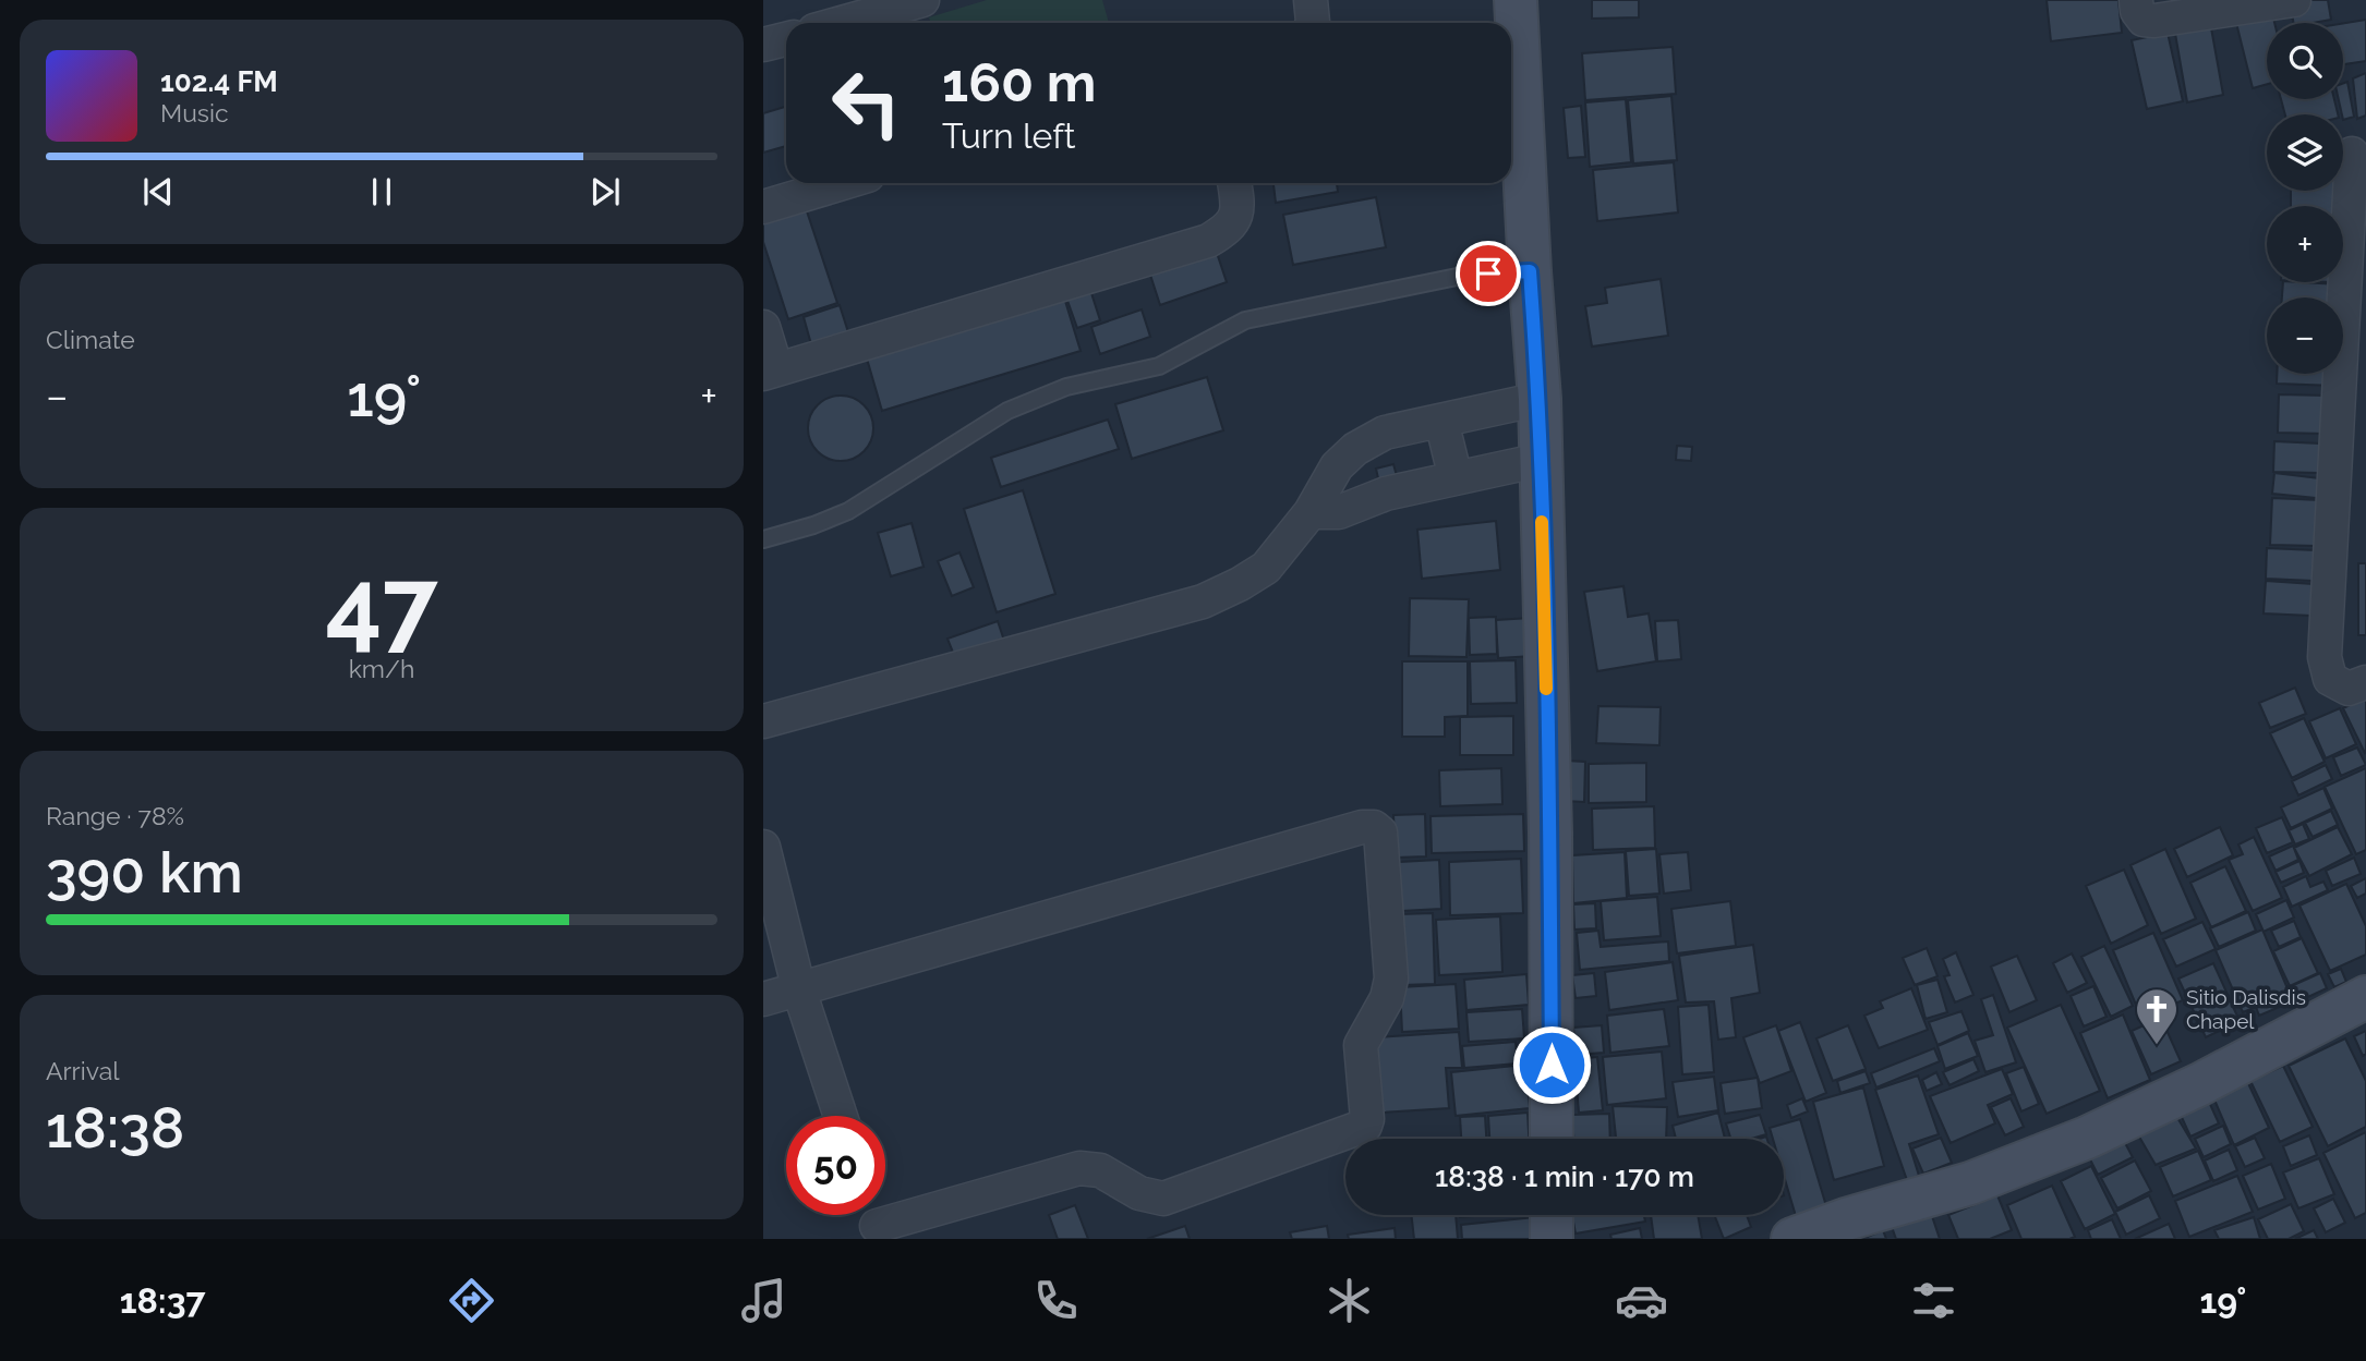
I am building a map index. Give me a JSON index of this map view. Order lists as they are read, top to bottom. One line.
{"places":{"church":["Sitio Dalisdis Chapel"]},"page":{"map_buttons":["+","−"],"turn":["160 m","Turn left"],"song":["102.4 FM","Music"],"tile":["Climate",["47","km/h"],["Range · 78%","390 km"],["Arrival","18:38"]],"heat":["−","19°","+"],"limit":"50","trip":"18:38 · 1 min · 170 m","tabs":["18:37","19°"]}}
